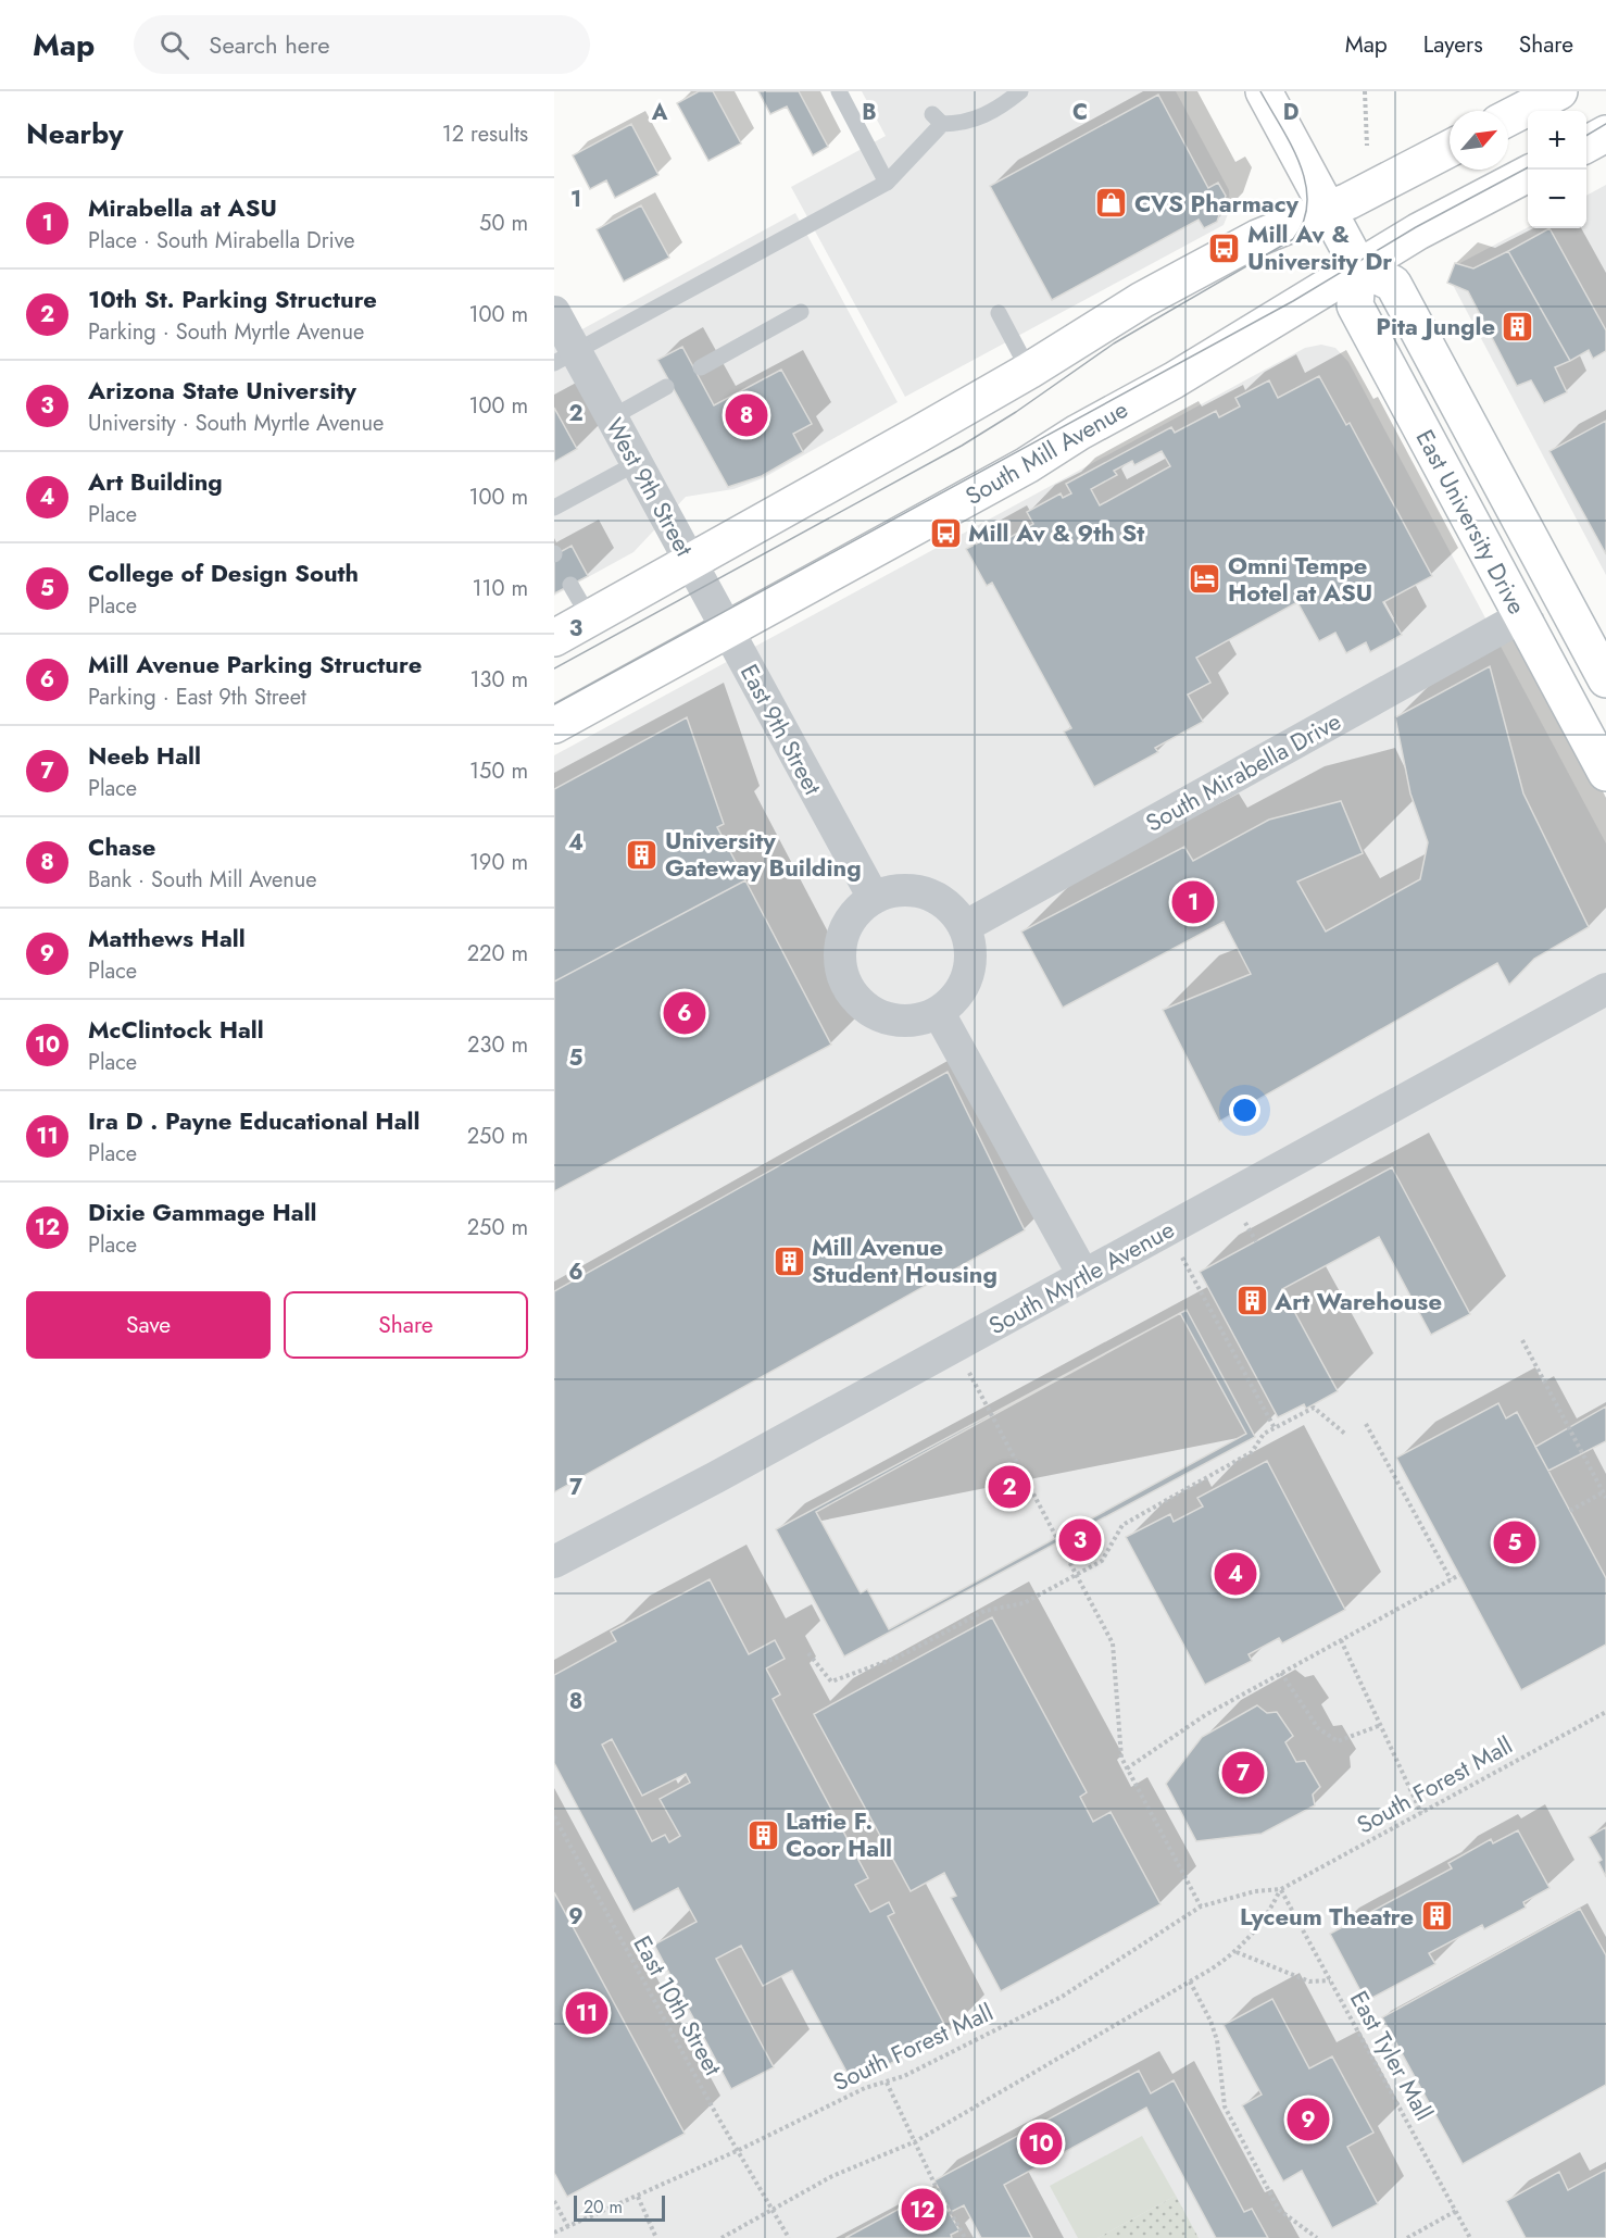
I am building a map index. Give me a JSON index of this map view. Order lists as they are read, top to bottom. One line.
{"streets":{"main road":["South Mill Avenue","East University Drive"],"street":["West 9th Street","East 9th Street","South Mirabella Drive","South Myrtle Avenue"],"path":["South Forest Mall","East 10th Street","East Tyler Mall"]},"crossings":[["South Mill Avenue","West 9th Street"],["South Mill Avenue","East University Drive"],["South Mill Avenue","East 9th Street"],["West 9th Street","East 9th Street"],["East University Drive","South Mirabella Drive"],["East 9th Street","South Mirabella Drive"],["South Forest Mall","East 10th Street"],["South Forest Mall","East Tyler Mall"]],"places":{"shop":["CVS Pharmacy"],"bus stop":["Mill Av & University Dr","Mill Av & 9th St"],"building":["Pita Jungle","University Gateway Building","Mill Avenue Student Housing","Art Warehouse","Lattie F. Coor Hall","Lyceum Theatre"],"hotel":["Omni Tempe Hotel at ASU"]},"scale_bar":"20 m","north":"top right","page":{"header":"Map","search":"Search here","nav":["Map","Layers","Share"],"heading":["Nearby","12 results"],"map_buttons":["+","−"],"list":[{"mark":"1","name":"Mirabella at ASU","note":"Place · South Mirabella Drive","value":"50 m"},{"mark":"2","name":"10th St. Parking Structure","note":"Parking · South Myrtle Avenue","value":"100 m"},{"mark":"3","name":"Arizona State University","note":"University · South Myrtle Avenue","value":"100 m"},{"mark":"4","name":"Art Building","note":"Place","value":"100 m"},{"mark":"5","name":"College of Design South","note":"Place","value":"110 m"},{"mark":"6","name":"Mill Avenue Parking Structure","note":"Parking · East 9th Street","value":"130 m"},{"mark":"7","name":"Neeb Hall","note":"Place","value":"150 m"},{"mark":"8","name":"Chase","note":"Bank · South Mill Avenue","value":"190 m"},{"mark":"9","name":"Matthews Hall","note":"Place","value":"220 m"},{"mark":"10","name":"McClintock Hall","note":"Place","value":"230 m"},{"mark":"11","name":"Ira D . Payne Educational Hall","note":"Place","value":"250 m"},{"mark":"12","name":"Dixie Gammage Hall","note":"Place","value":"250 m"}],"pins":["8","1","6","2","3","5","4","7","11","9","10","12"],"buttons":["Save","Share"],"scale":"20 m"},"grid":{"columns":["A","B","C","D"],"rows":["1","2","3","4","5","6","7","8","9"]}}
